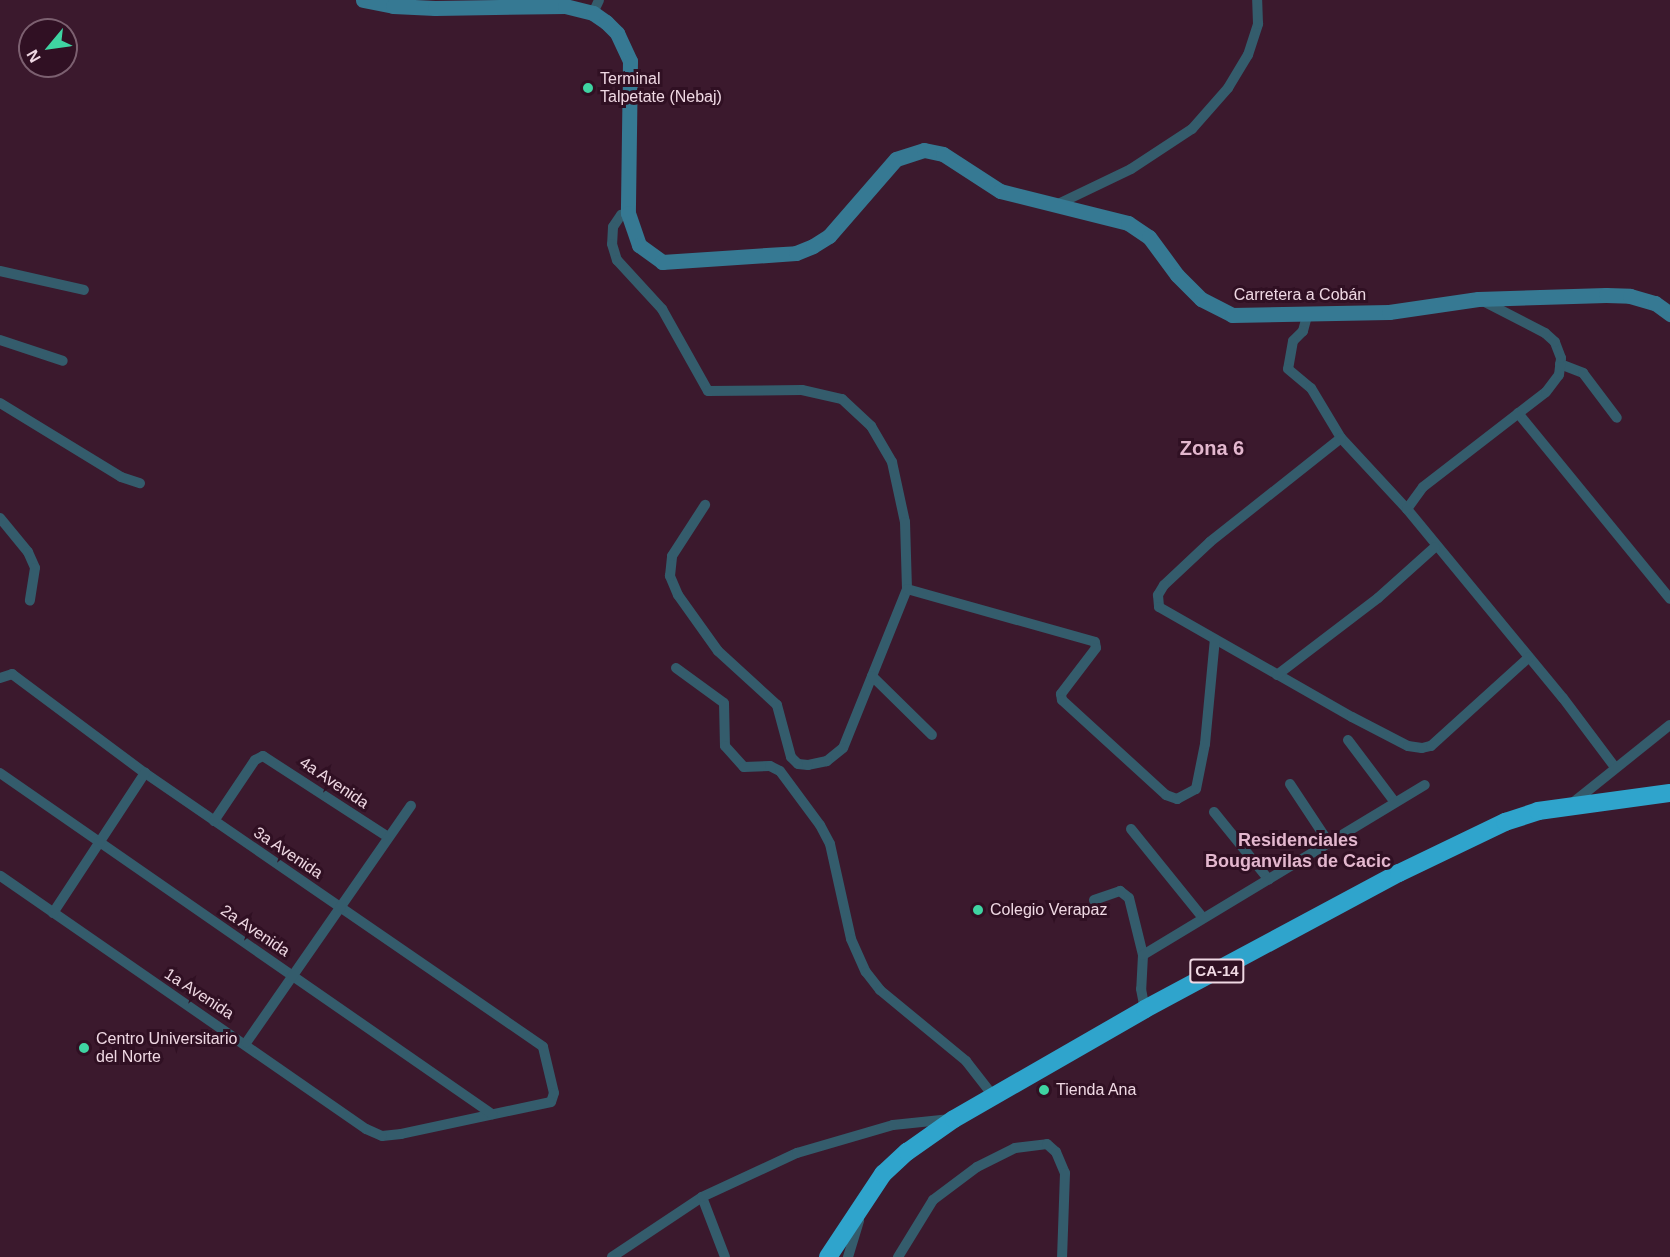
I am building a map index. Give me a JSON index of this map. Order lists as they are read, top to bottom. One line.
{"streets":{"highway":["CA-14"],"street":["Carretera a Cobán","4a Avenida","3a Avenida","2a Avenida","1a Avenida"]},"crossings":[["4a Avenida","3a Avenida"],["3a Avenida","2a Avenida"],["3a Avenida","1a Avenida"],["2a Avenida","1a Avenida"]],"districts":["Zona 6","Residenciales Bouganvilas de Cacic"],"places":["Terminal Talpetate (Nebaj)","Colegio Verapaz","Centro Universitario del Norte","Tienda Ana"],"north":"bottom left"}
